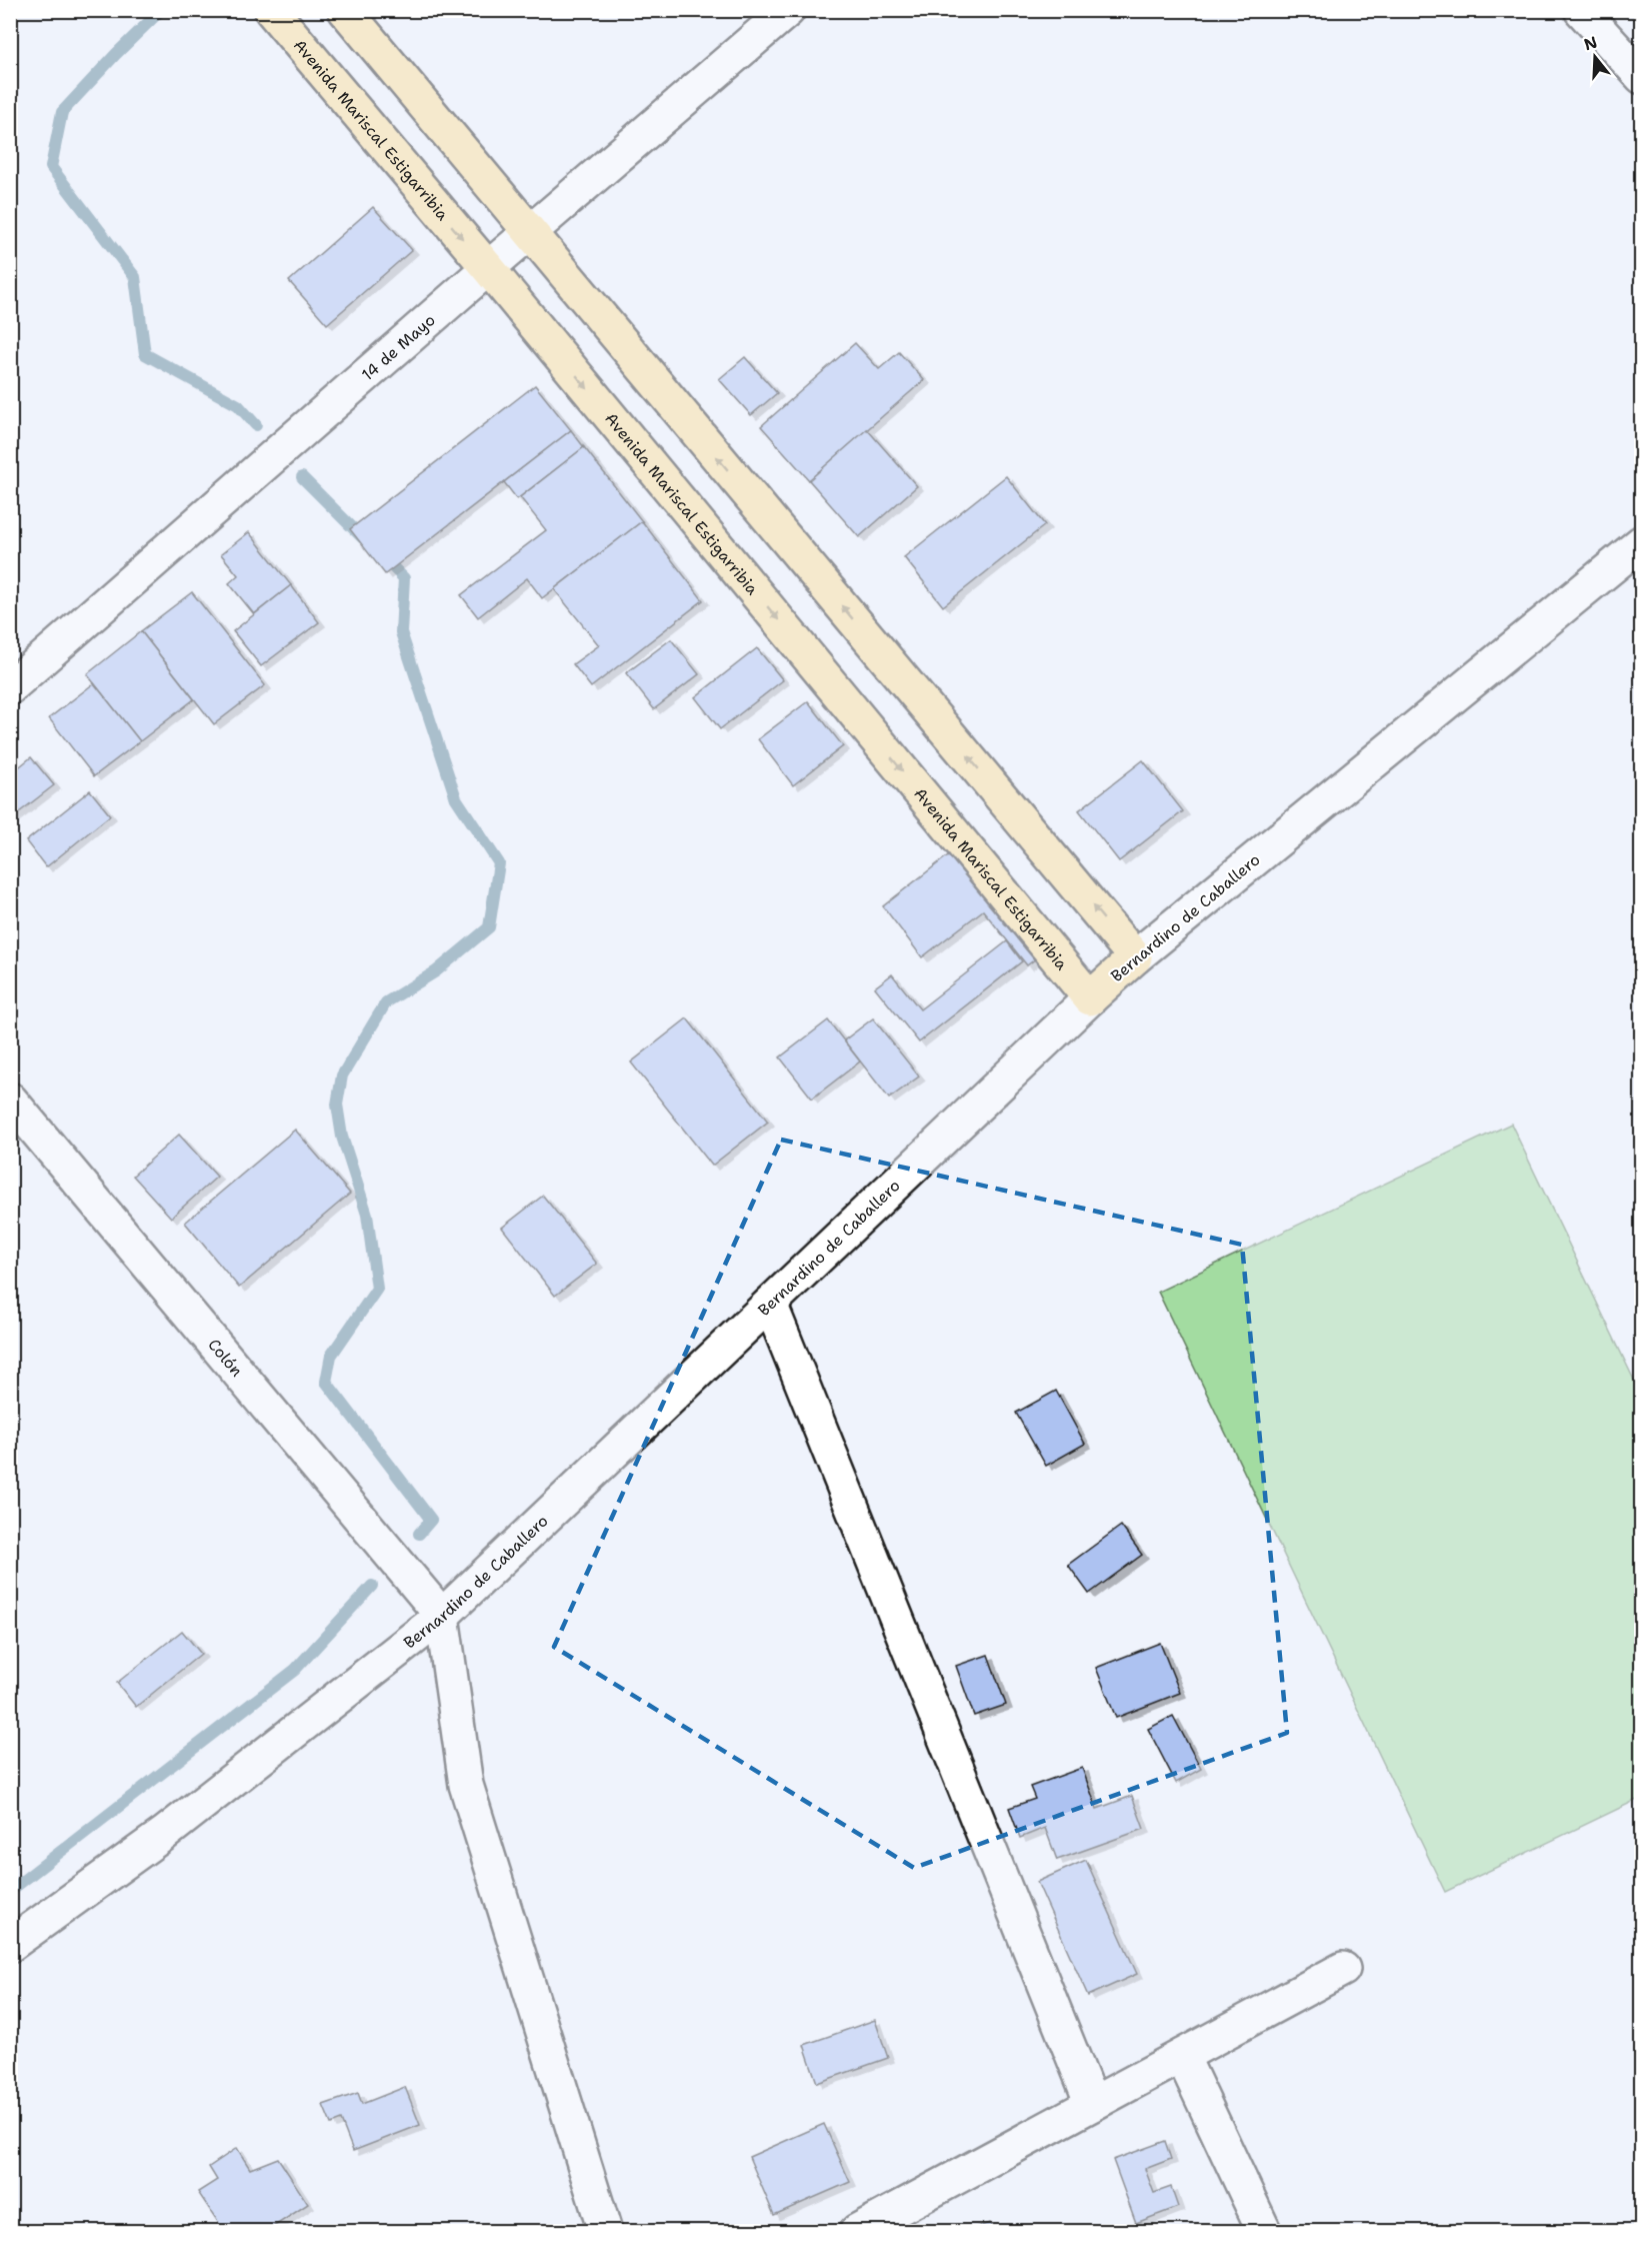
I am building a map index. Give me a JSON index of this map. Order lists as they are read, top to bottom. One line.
{"streets":{"main road":["Avenida Mariscal Estigarribia","Bernardino de Caballero"],"street":["14 de Mayo","Colón"]},"crossings":[["Avenida Mariscal Estigarribia","14 de Mayo"],["Avenida Mariscal Estigarribia","Bernardino de Caballero"],["Bernardino de Caballero","Colón"]],"north":"top"}
